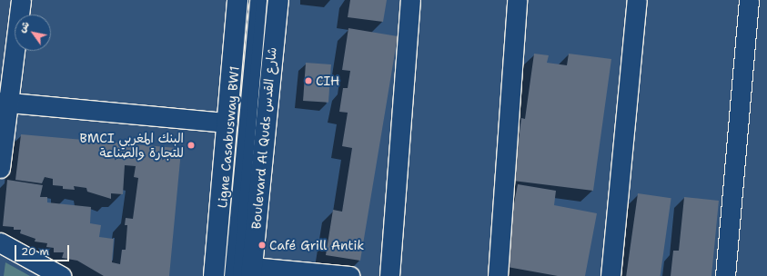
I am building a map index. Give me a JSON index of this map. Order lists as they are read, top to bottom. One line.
{"streets":{"main road":["Boulevard Al Quds شارع القدس"],"lane":["Ligne Casabusway BW1"]},"crossings":[["Ligne Casabusway BW1","Boulevard Al Quds شارع القدس"]],"places":["CIH","BMCI البنك المغربي للتجارة والصناعة","Café Grill Antik"],"scale_bar":"20 m","north":"top left"}
